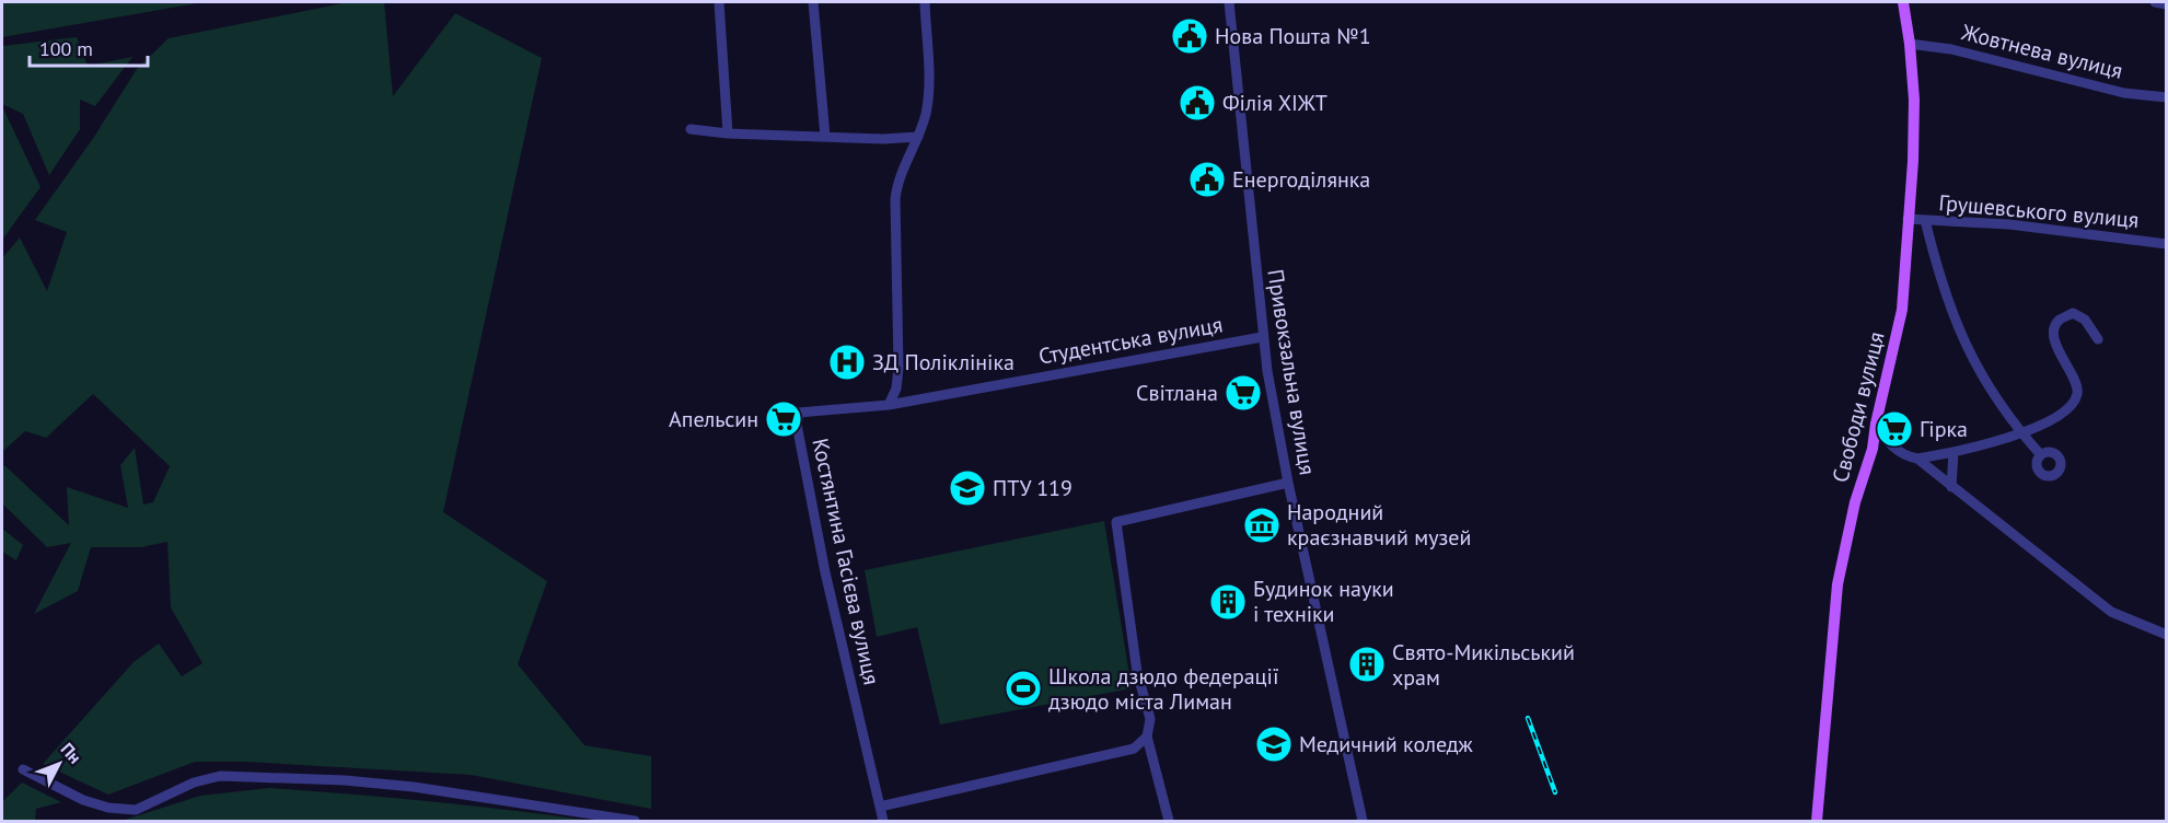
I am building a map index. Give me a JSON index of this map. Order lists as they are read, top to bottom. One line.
{"streets":{"main road":["Свободи вулиця"],"street":["Жовтнева вулиця","Грушевського вулиця","Студентська вулиця","Привокзальна вулиця","Костянтина Гасієва вулиця"]},"crossings":[["Жовтнева вулиця","Свободи вулиця"],["Грушевського вулиця","Свободи вулиця"],["Студентська вулиця","Привокзальна вулиця"],["Студентська вулиця","Костянтина Гасієва вулиця"]],"places":{"public building":["Нова Пошта №1","Філія ХІЖТ","Енергоділянка"],"hospital":["ЗД Поліклініка"],"supermarket":["Світлана","Апельсин","Гірка"],"school or university":["ПТУ 119","Медичний коледж"],"museum":["Народний краєзнавчий музей"],"building":["Будинок науки і техніки","Свято-Микільський храм"],"sports":["Школа дзюдо федерації дзюдо міста Лиман"]},"scale_bar":"100 m","north":"top right"}
